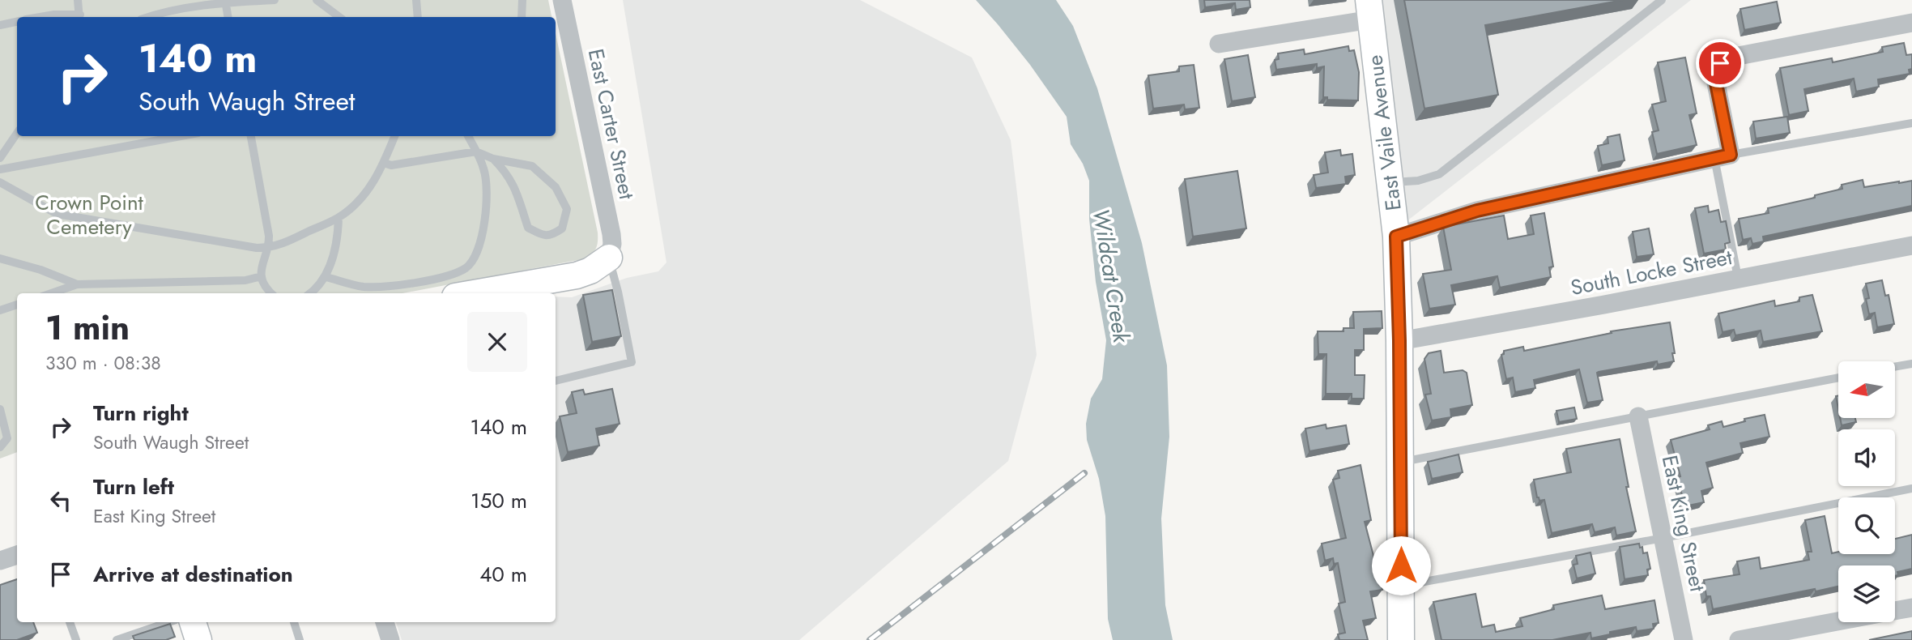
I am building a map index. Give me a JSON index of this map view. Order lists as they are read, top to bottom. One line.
{"streets":{"street":["East Carter Street","East Vaile Avenue","South Locke Street","East King Street"]},"crossings":[["East Vaile Avenue","South Locke Street"]],"water":["Wildcat Creek"],"parks":["Crown Point Cemetery"],"north":"left","page":{"turn":["140 m","South Waugh Street"],"heading":["1 min","330 m · 08:38"],"list":[{"name":"Turn right","note":"South Waugh Street","value":"140 m"},{"name":"Turn left","note":"East King Street","value":"150 m"},{"name":"Arrive at destination","value":"40 m"}]}}
